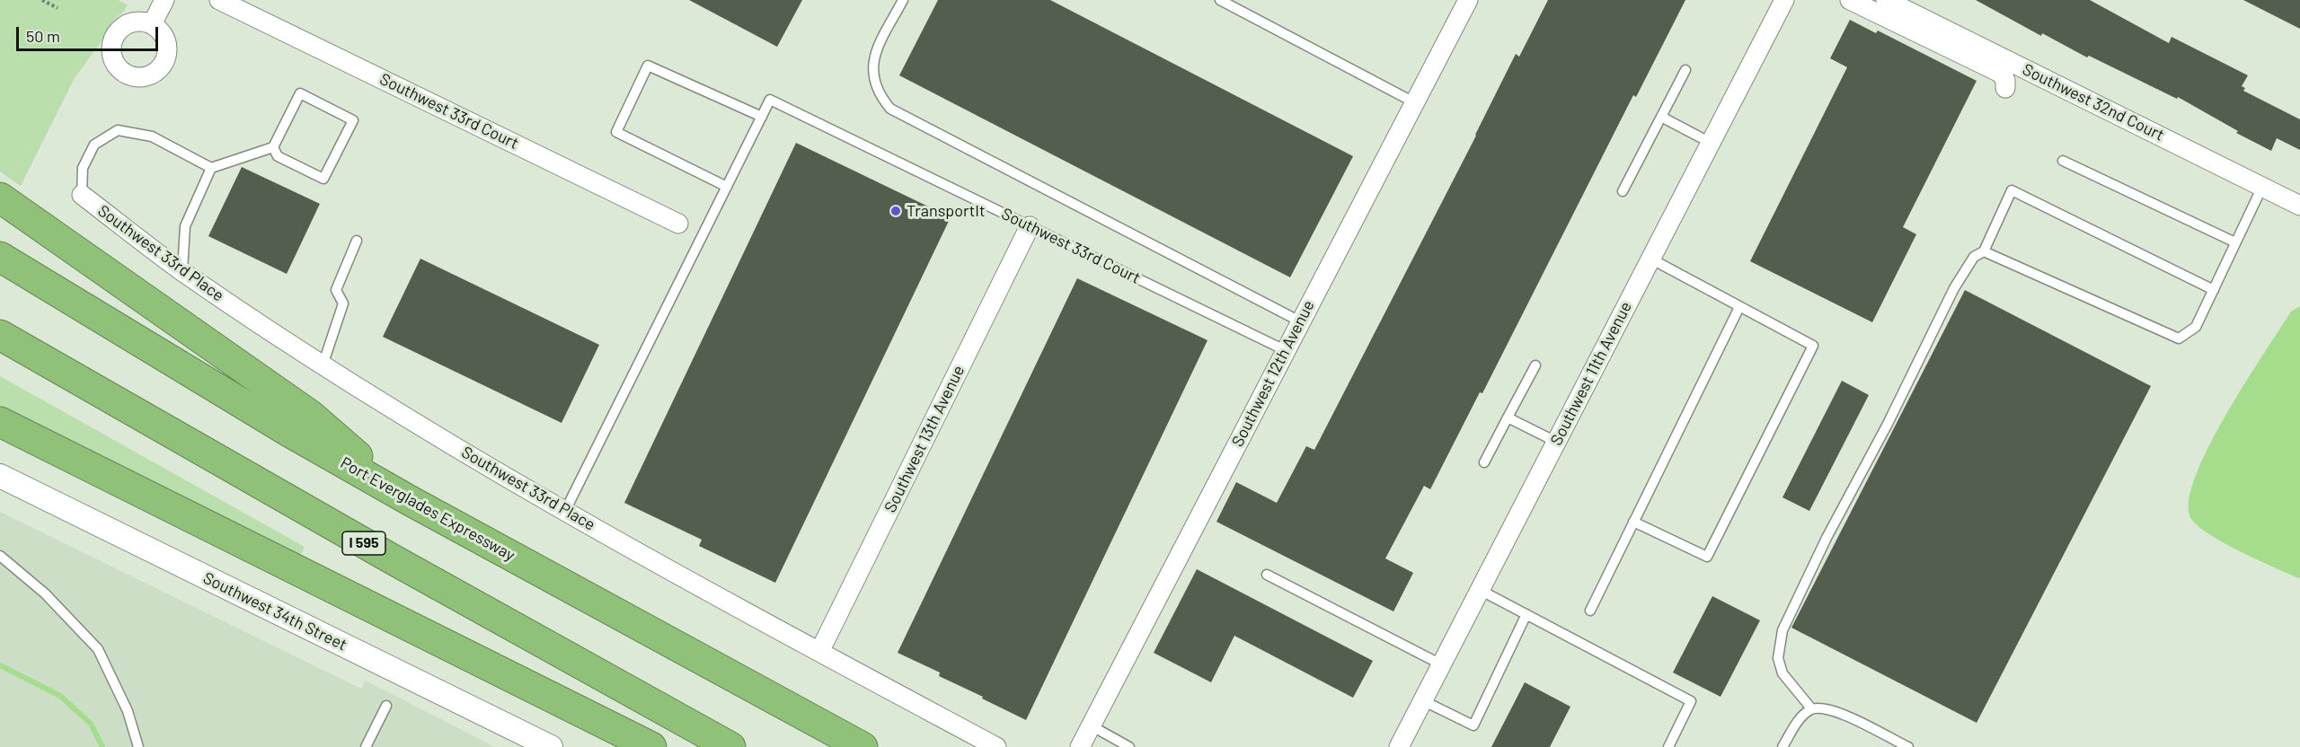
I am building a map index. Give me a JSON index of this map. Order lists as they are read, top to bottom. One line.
{"streets":{"highway":["Port Everglades Expressway","I 595"],"street":["Southwest 32nd Court","Southwest 33rd Court","Southwest 33rd Place","Southwest 12th Avenue","Southwest 11th Avenue","Southwest 13th Avenue","Southwest 34th Street"]},"crossings":[["Southwest 33rd Court","Southwest 12th Avenue"],["Southwest 33rd Court","Southwest 13th Avenue"],["Southwest 33rd Place","Southwest 13th Avenue"]],"places":["TransportIt"],"scale_bar":"50 m"}
